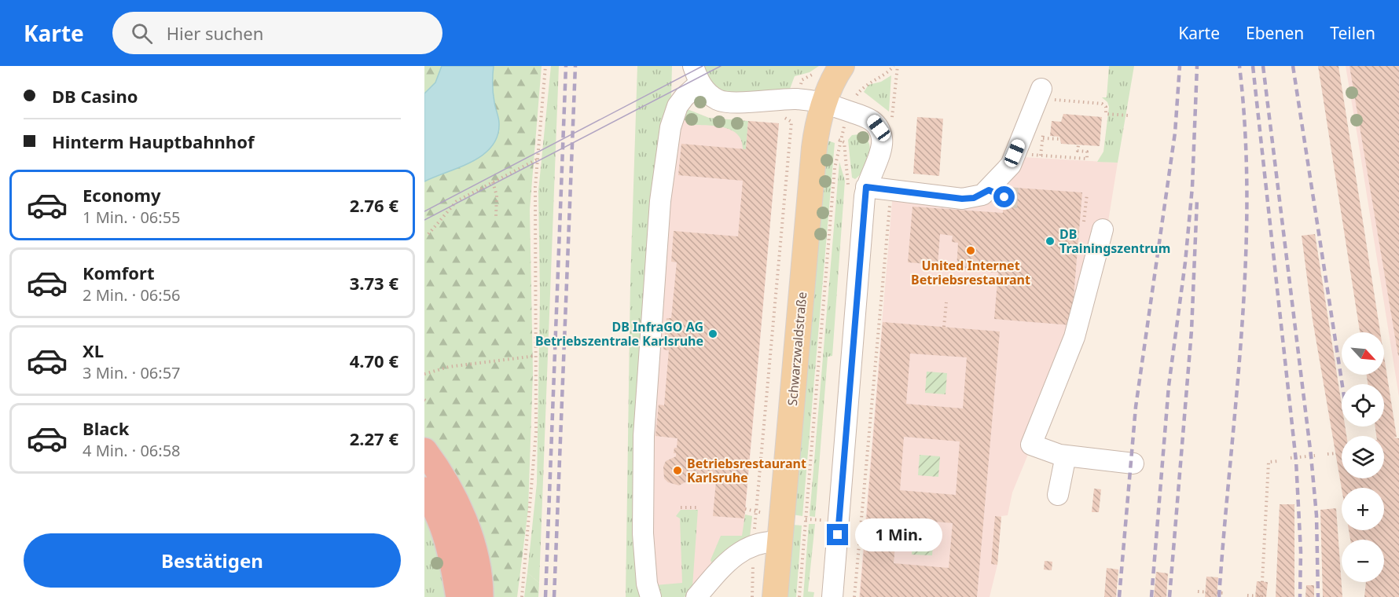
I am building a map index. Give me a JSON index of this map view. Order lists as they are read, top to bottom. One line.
{"streets":{"main road":["Schwarzwaldstraße"]},"places":["DB Trainingszentrum","United Internet Betriebsrestaurant","DB InfraGO AG Betriebszentrale Karlsruhe","Betriebsrestaurant Karlsruhe"],"north":"bottom right","page":{"header":"Karte","search":"Hier suchen","nav":["Karte","Ebenen","Teilen"],"banner":["DB Casino","Hinterm Hauptbahnhof"],"list":[{"name":"Economy","note":"1 Min. · 06:55","value":"2.76 €"},{"name":"Komfort","note":"2 Min. · 06:56","value":"3.73 €"},{"name":"XL","note":"3 Min. · 06:57","value":"4.70 €"},{"name":"Black","note":"4 Min. · 06:58","value":"2.27 €"}],"map_buttons":["+","−"],"bubble":"1 Min.","buttons":"Bestätigen"}}
